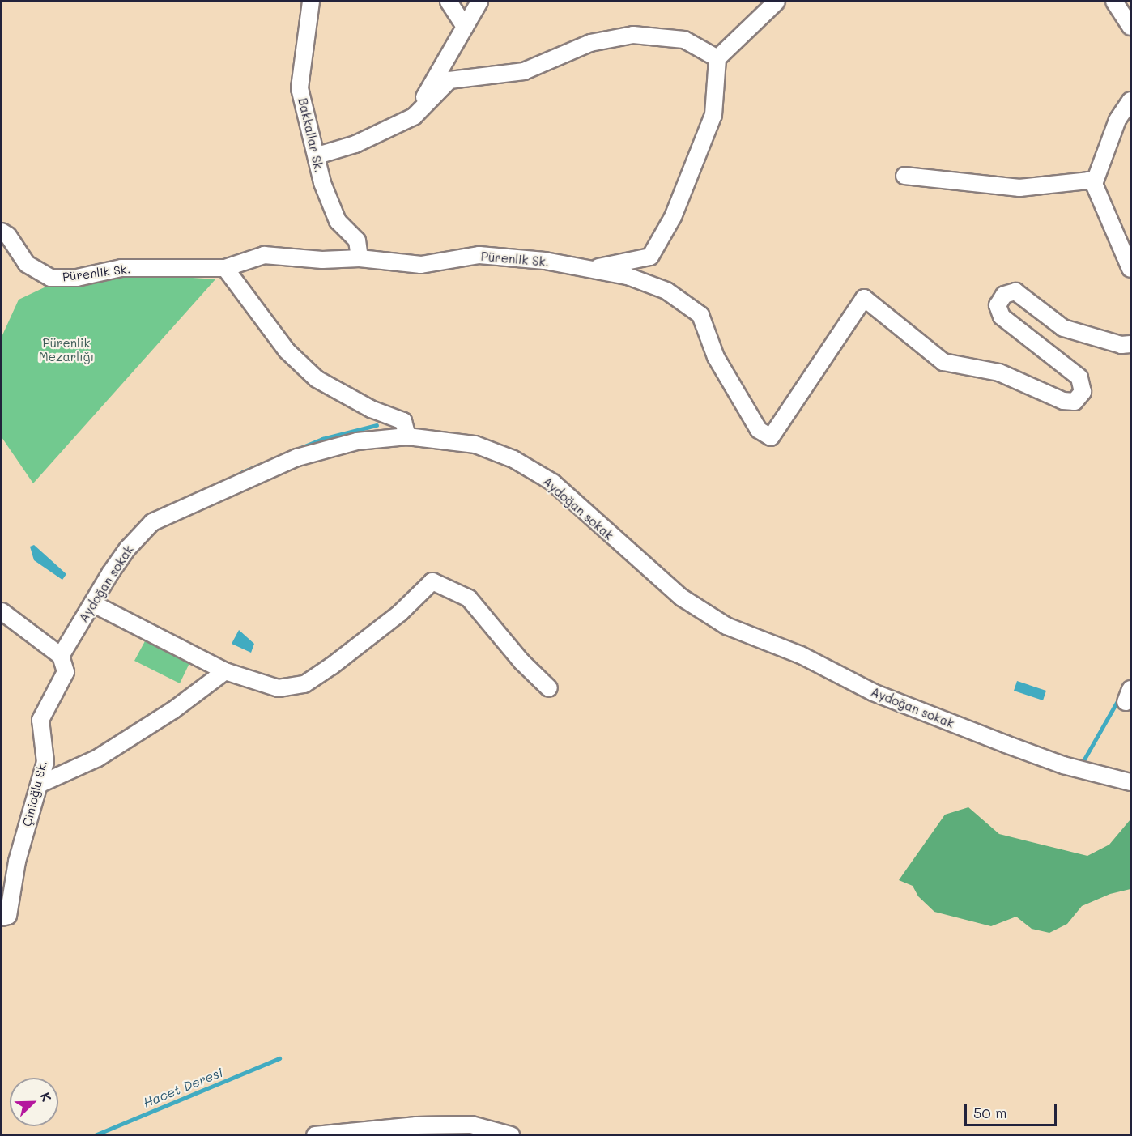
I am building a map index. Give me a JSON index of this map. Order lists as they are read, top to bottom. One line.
{"streets":{"street":["Bakkallar Sk.","Pürenlik Sk.","Aydoğan sokak","Çinioğlu Sk."]},"crossings":[["Bakkallar Sk.","Pürenlik Sk."],["Aydoğan sokak","Çinioğlu Sk."]],"water":["Hacet Deresi"],"parks":["Pürenlik Mezarlığı"],"scale_bar":"50 m","north":"top right"}
